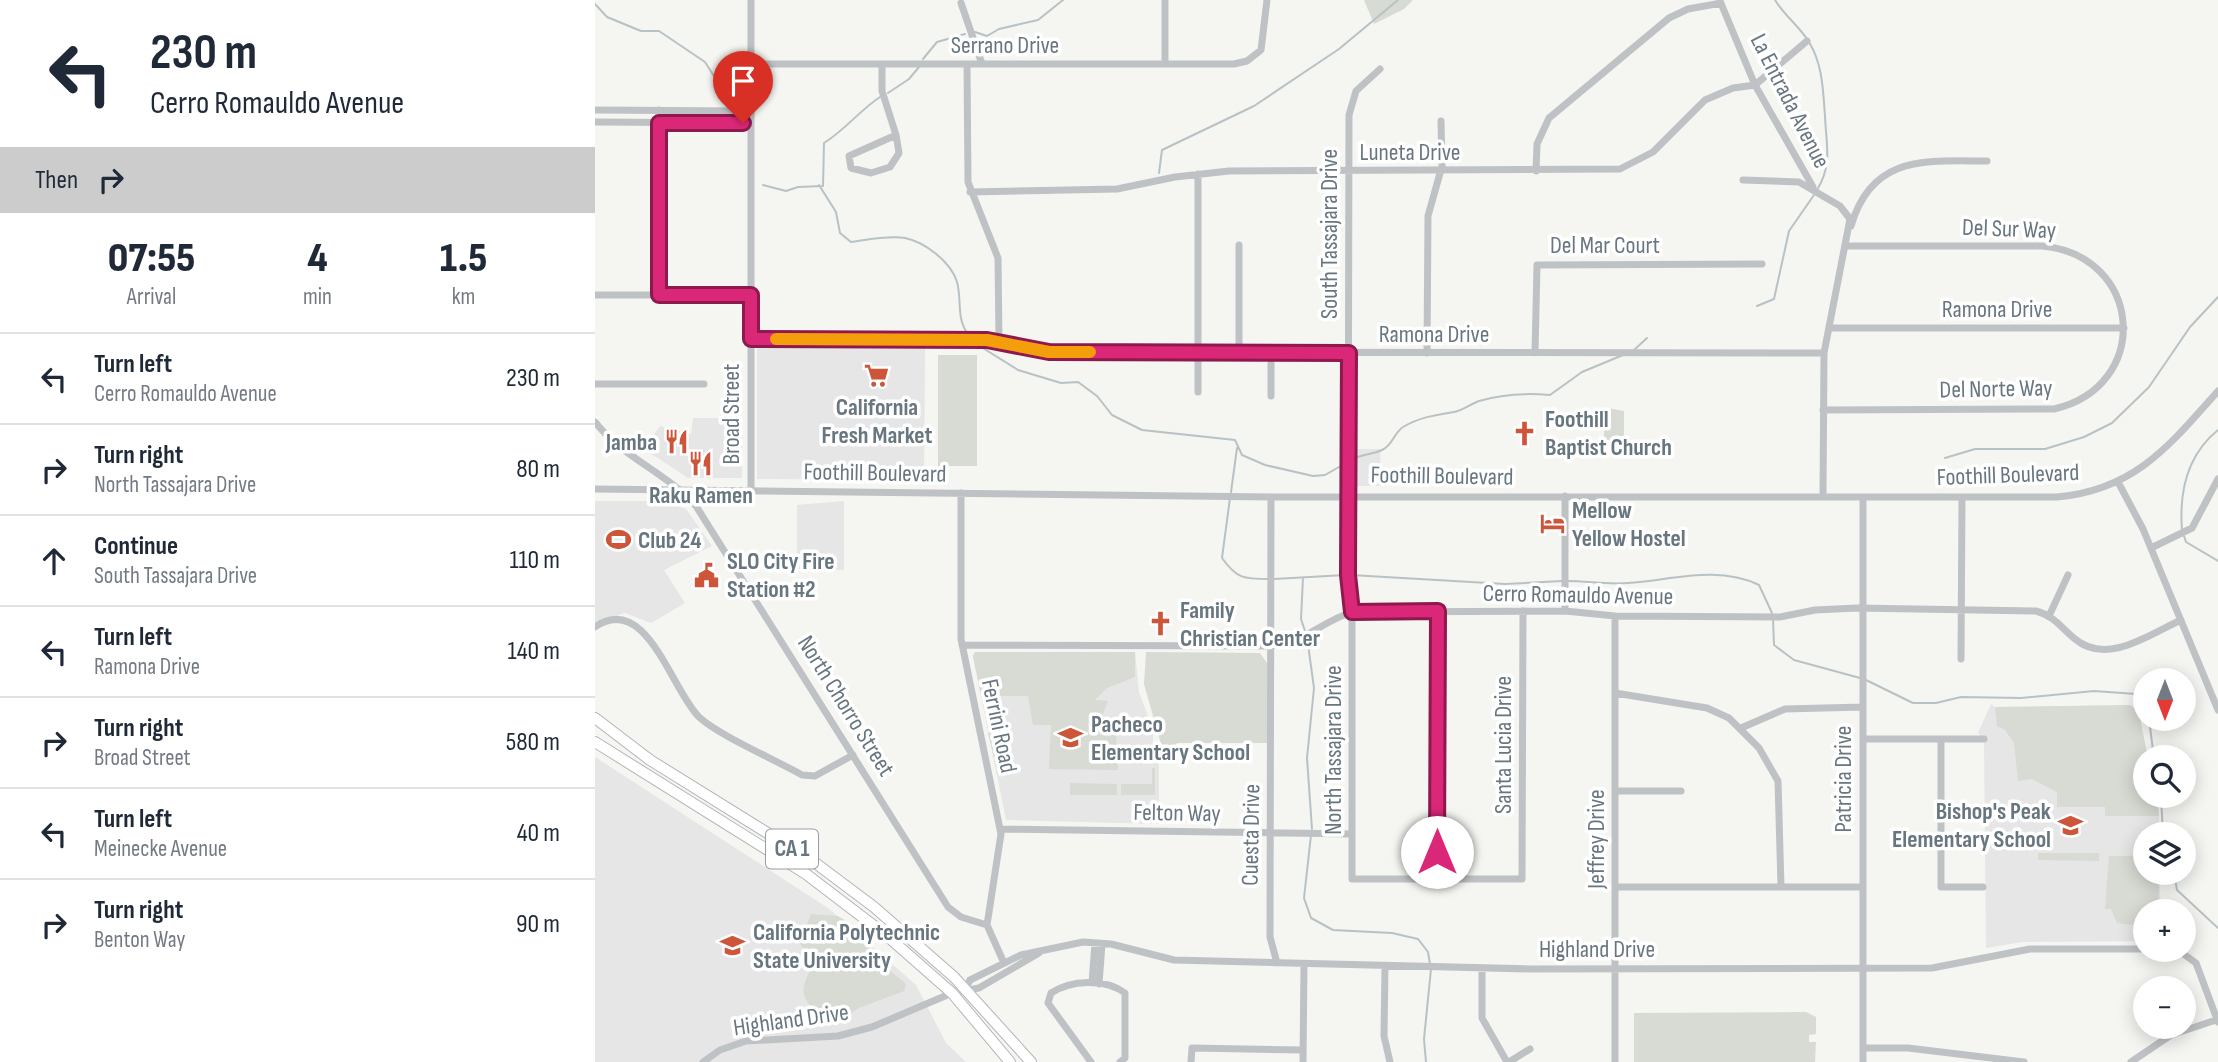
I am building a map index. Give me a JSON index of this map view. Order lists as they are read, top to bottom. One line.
{"streets":{"highway":["CA 1"],"street":["Serrano Drive","La Entrada Avenue","Luneta Drive","Del Sur Way","South Tassajara Drive","Del Mar Court","Ramona Drive","Del Norte Way","Broad Street","Foothill Boulevard","Cerro Romauldo Avenue","North Chorro Street","Ferrini Road","Santa Lucia Drive","North Tassajara Drive","Patricia Drive","Felton Way","Cuesta Drive","Jeffrey Drive","Highland Drive"]},"crossings":[["Serrano Drive","Broad Street"],["La Entrada Avenue","Luneta Drive"],["Luneta Drive","South Tassajara Drive"],["Del Sur Way","Ramona Drive"],["Del Sur Way","Del Norte Way"],["South Tassajara Drive","Ramona Drive"],["South Tassajara Drive","Foothill Boulevard"],["South Tassajara Drive","North Tassajara Drive"],["Del Mar Court","Ramona Drive"],["Ramona Drive","Del Norte Way"],["Ramona Drive","Broad Street"],["Broad Street","Foothill Boulevard"],["Foothill Boulevard","North Chorro Street"],["Foothill Boulevard","Ferrini Road"],["Foothill Boulevard","North Tassajara Drive"],["Foothill Boulevard","Patricia Drive"],["Foothill Boulevard","Cuesta Drive"],["Cerro Romauldo Avenue","Ferrini Road"],["Cerro Romauldo Avenue","Santa Lucia Drive"],["Cerro Romauldo Avenue","North Tassajara Drive"],["Cerro Romauldo Avenue","Patricia Drive"],["Cerro Romauldo Avenue","Cuesta Drive"],["Cerro Romauldo Avenue","Jeffrey Drive"],["North Chorro Street","Ferrini Road"],["Ferrini Road","Felton Way"],["Santa Lucia Drive","North Tassajara Drive"],["North Tassajara Drive","Felton Way"],["Patricia Drive","Highland Drive"],["Felton Way","Cuesta Drive"],["Cuesta Drive","Highland Drive"],["Jeffrey Drive","Highland Drive"],["CA 1","Highland Drive"]],"places":{"supermarket":["California Fresh Market"],"church":["Foothill Baptist Church","Family Christian Center"],"restaurant":["Jamba","Raku Ramen"],"hotel":["Mellow Yellow Hostel"],"sports":["Club 24"],"public building":["SLO City Fire Station #2"],"school or university":["Pacheco Elementary School","Bishop's Peak Elementary School","California Polytechnic State University"]},"north":"bottom","page":{"turn":["230 m","Cerro Romauldo Avenue"],"then":"Then","eta":["07:55","Arrival","4","min","1.5","km"],"list":[{"name":"Turn left","note":"Cerro Romauldo Avenue","value":"230 m"},{"name":"Turn right","note":"North Tassajara Drive","value":"80 m"},{"name":"Continue","note":"South Tassajara Drive","value":"110 m"},{"name":"Turn left","note":"Ramona Drive","value":"140 m"},{"name":"Turn right","note":"Broad Street","value":"580 m"},{"name":"Turn left","note":"Meinecke Avenue","value":"40 m"},{"name":"Turn right","note":"Benton Way","value":"90 m"}],"map_buttons":["+","−"]}}
